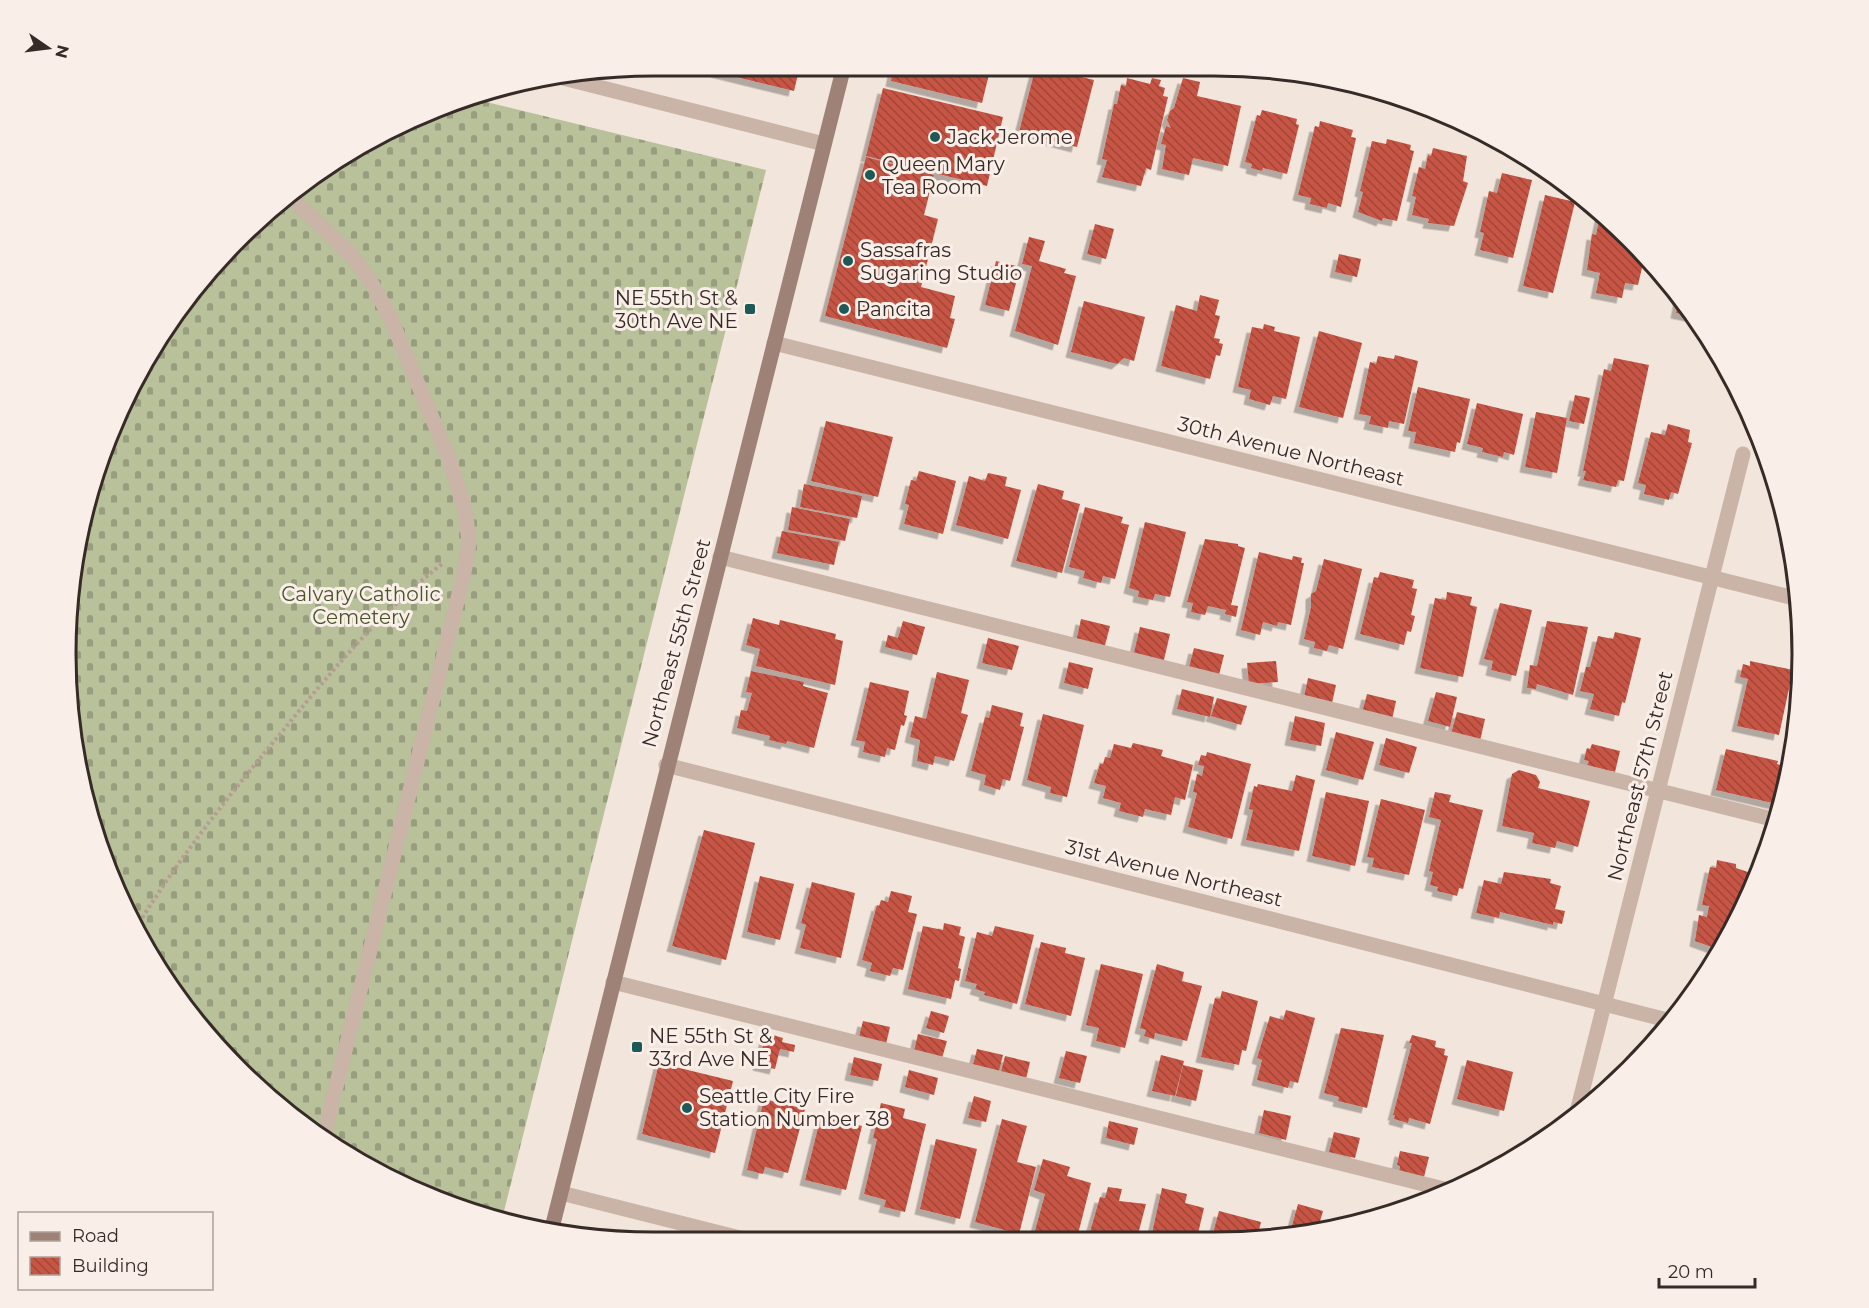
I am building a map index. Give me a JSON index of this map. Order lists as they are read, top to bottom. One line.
{"streets":{"main road":["Northeast 55th Street"],"street":["30th Avenue Northeast","Northeast 57th Street","31st Avenue Northeast"]},"crossings":[["30th Avenue Northeast","Northeast 55th Street"],["30th Avenue Northeast","Northeast 57th Street"],["Northeast 55th Street","31st Avenue Northeast"],["Northeast 57th Street","31st Avenue Northeast"]],"parks":["Calvary Catholic Cemetery"],"places":{"other":["Jack Jerome","Queen Mary Tea Room","Sassafras Sugaring Studio","Pancita","Seattle City Fire Station Number 38"],"transit":["NE 55th St & 30th Ave NE","NE 55th St & 33rd Ave NE"]},"legend":["Road","Building"],"scale_bar":"20 m","north":"right"}
